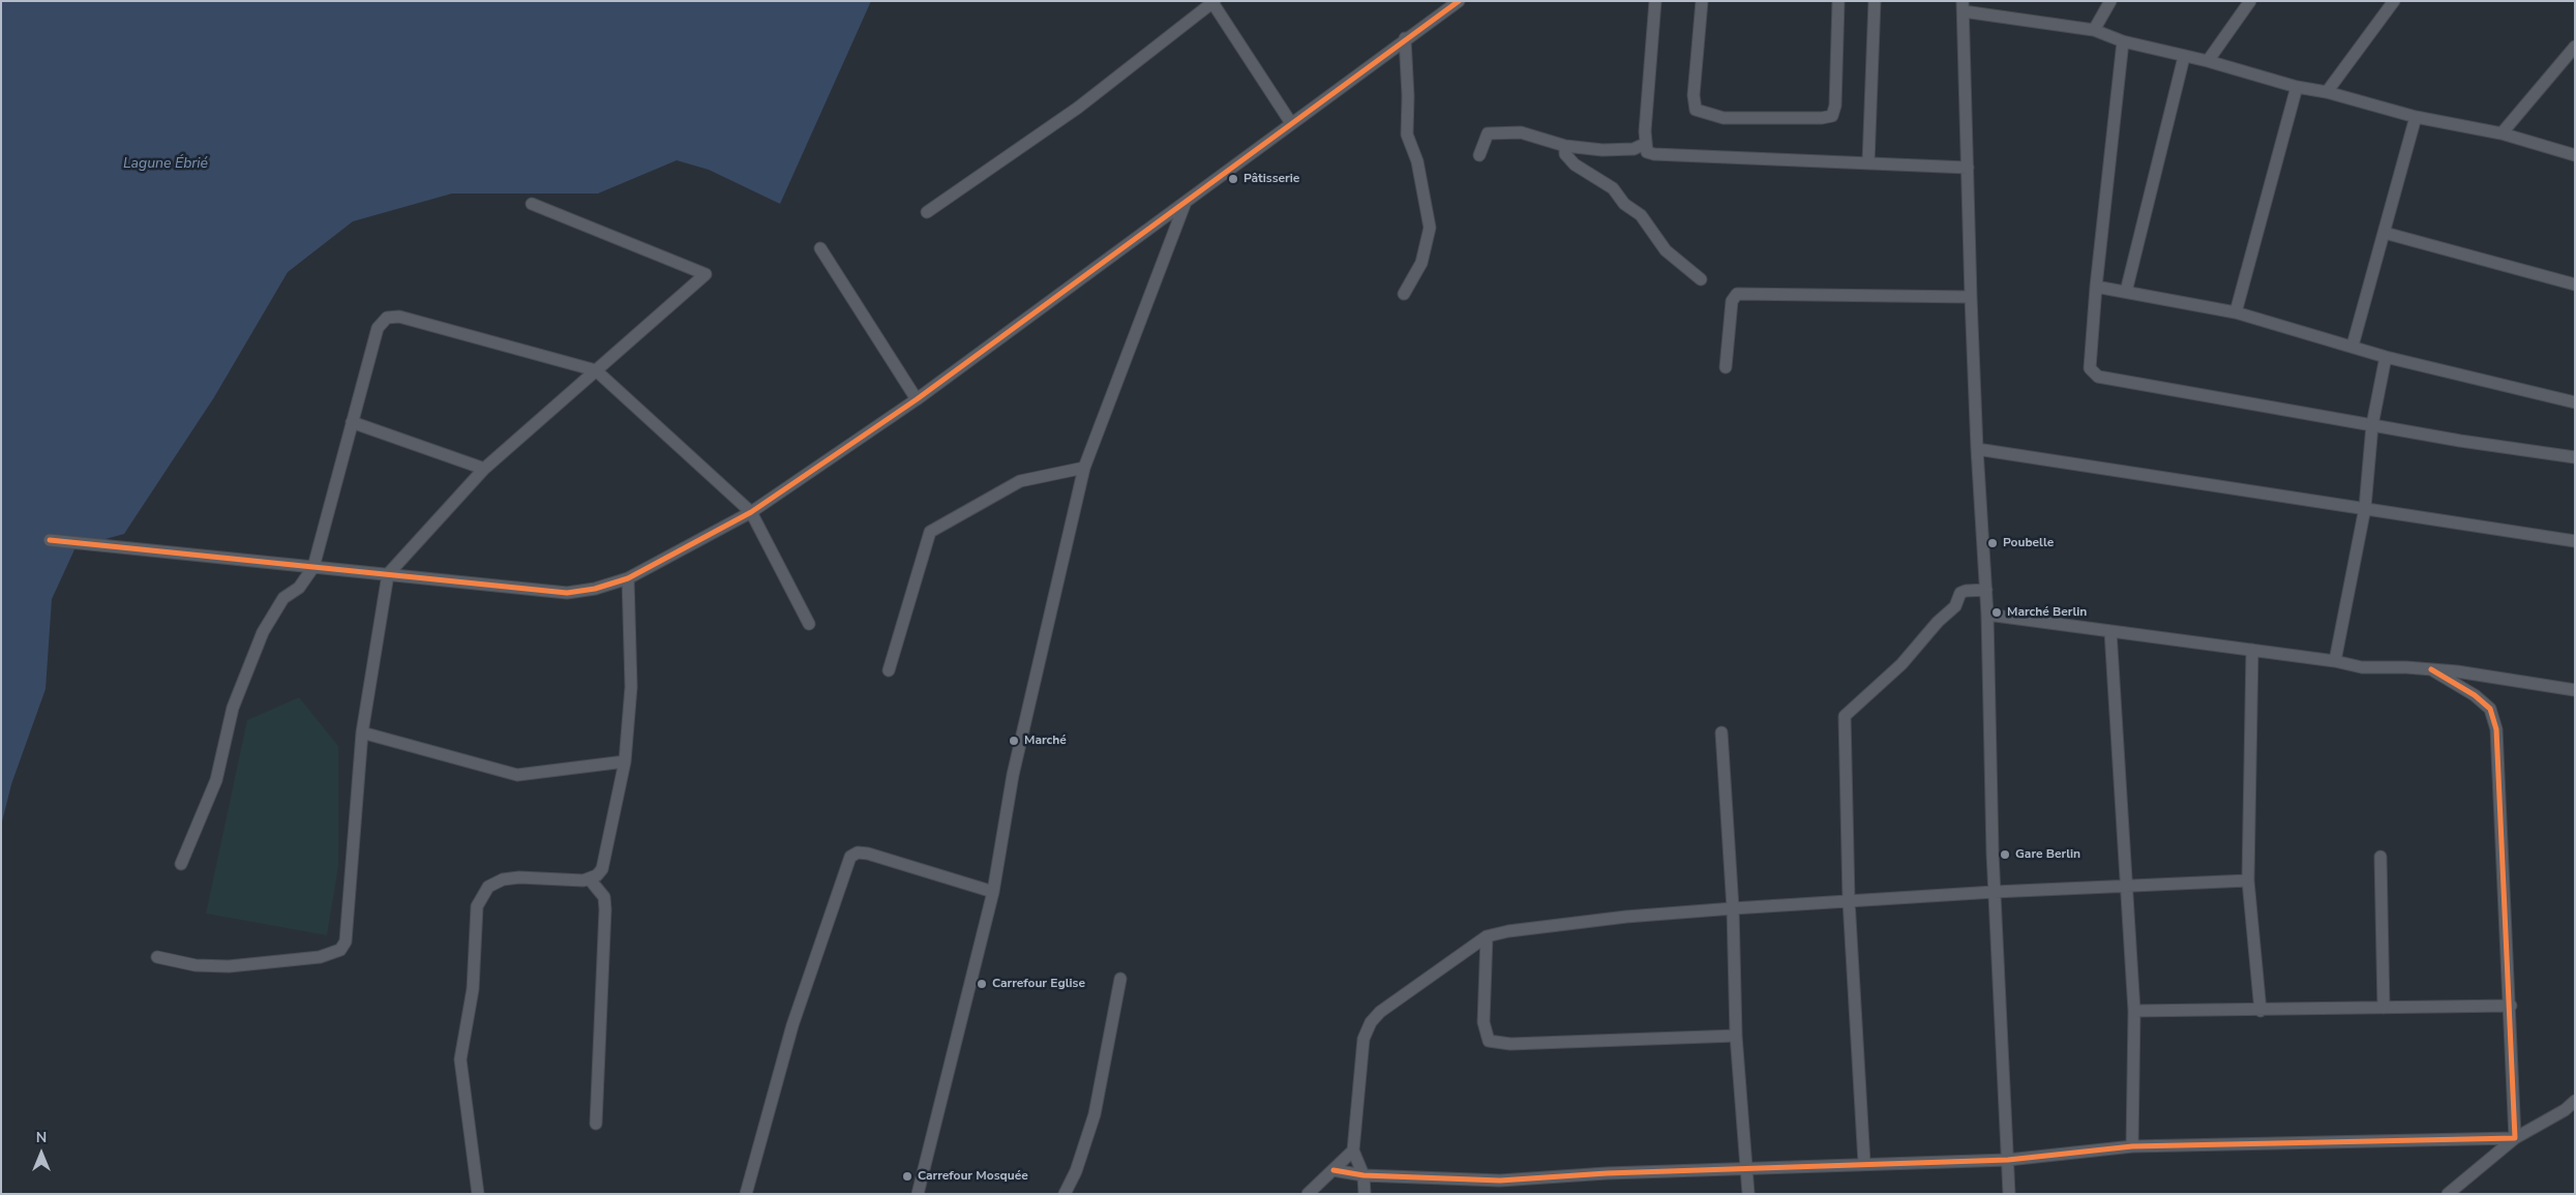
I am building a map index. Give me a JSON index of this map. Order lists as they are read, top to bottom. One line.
{"water":["Lagune Ébrié"],"places":["Pâtisserie","Poubelle","Marché Berlin","Marché","Gare Berlin","Carrefour Eglise","Carrefour Mosquée"],"north":"top"}
